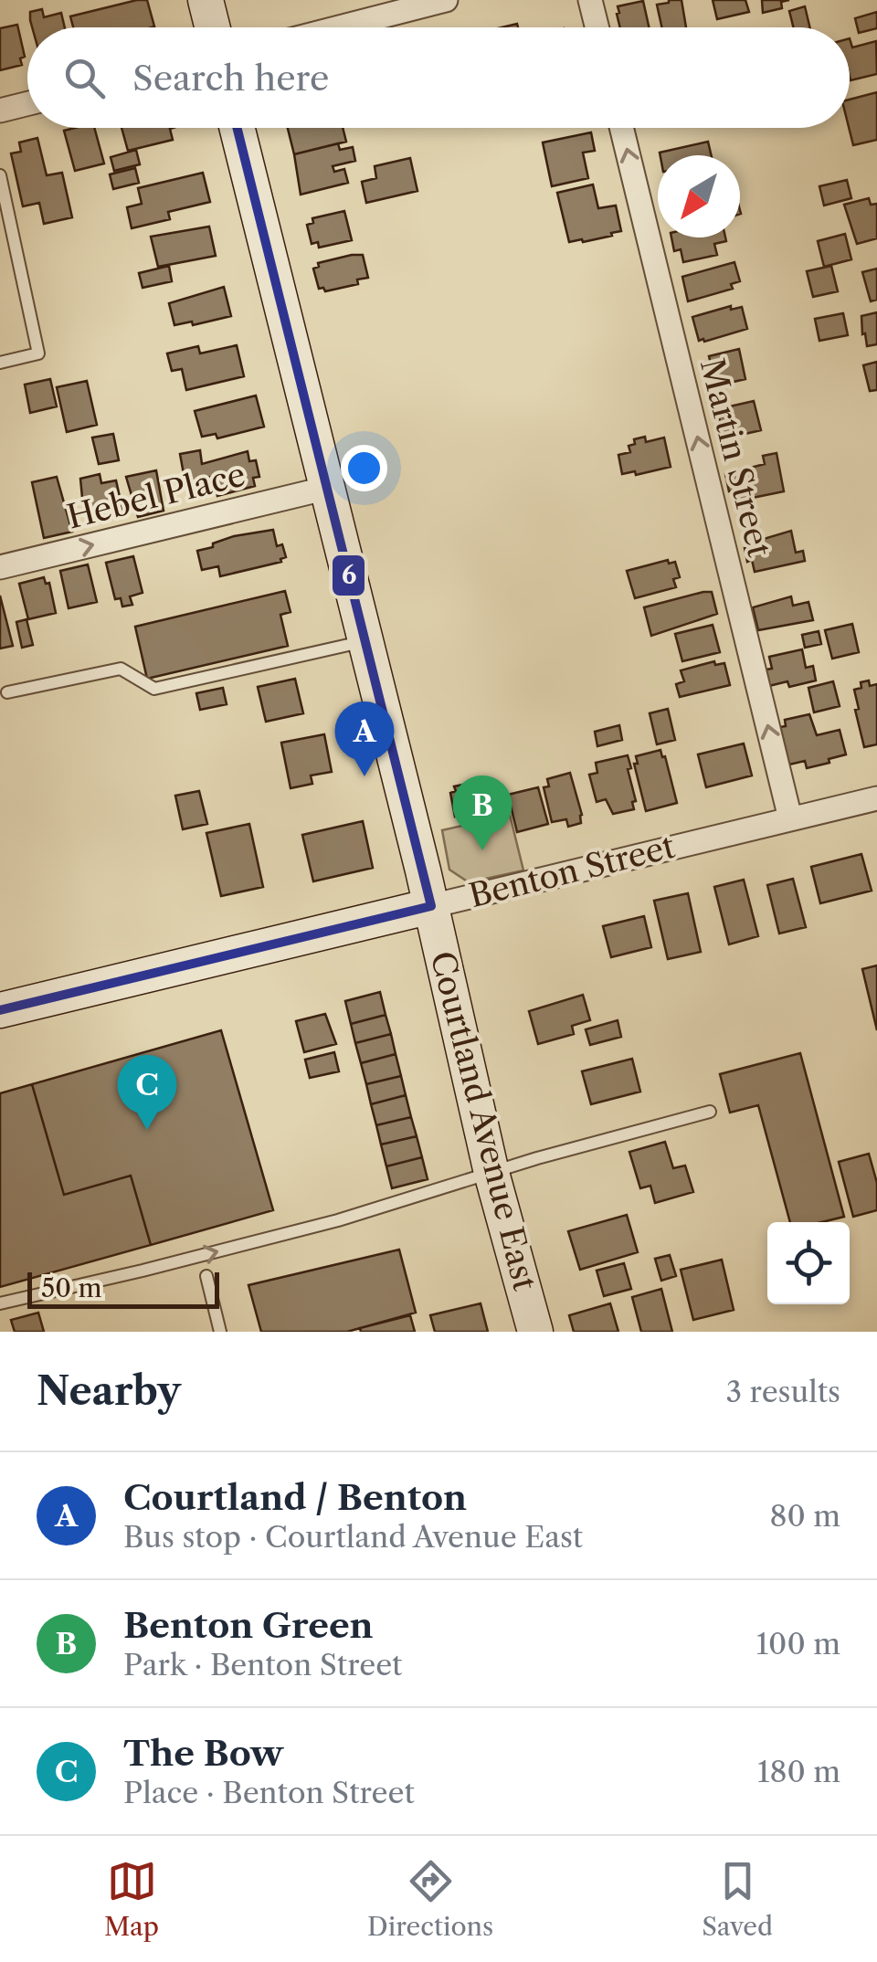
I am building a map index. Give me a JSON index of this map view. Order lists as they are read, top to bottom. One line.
{"streets":{"main road":["Benton Street","Courtland Avenue East"],"street":["Martin Street","Hebel Place"]},"crossings":[["Martin Street","Benton Street"],["Hebel Place","Courtland Avenue East"],["Benton Street","Courtland Avenue East"]],"one_way":["Martin Street","Hebel Place"],"lines":["transit line 6"],"scale_bar":"50 m","north":"bottom left","page":{"search":"Search here","pins":["A","B","C"],"scale":"50 m","heading":["Nearby","3 results"],"list":[{"mark":"A","name":"Courtland / Benton","note":"Bus stop · Courtland Avenue East","value":"80 m"},{"mark":"B","name":"Benton Green","note":"Park · Benton Street","value":"100 m"},{"mark":"C","name":"The Bow","note":"Place · Benton Street","value":"180 m"}],"nav":["Map","Directions","Saved"]}}
